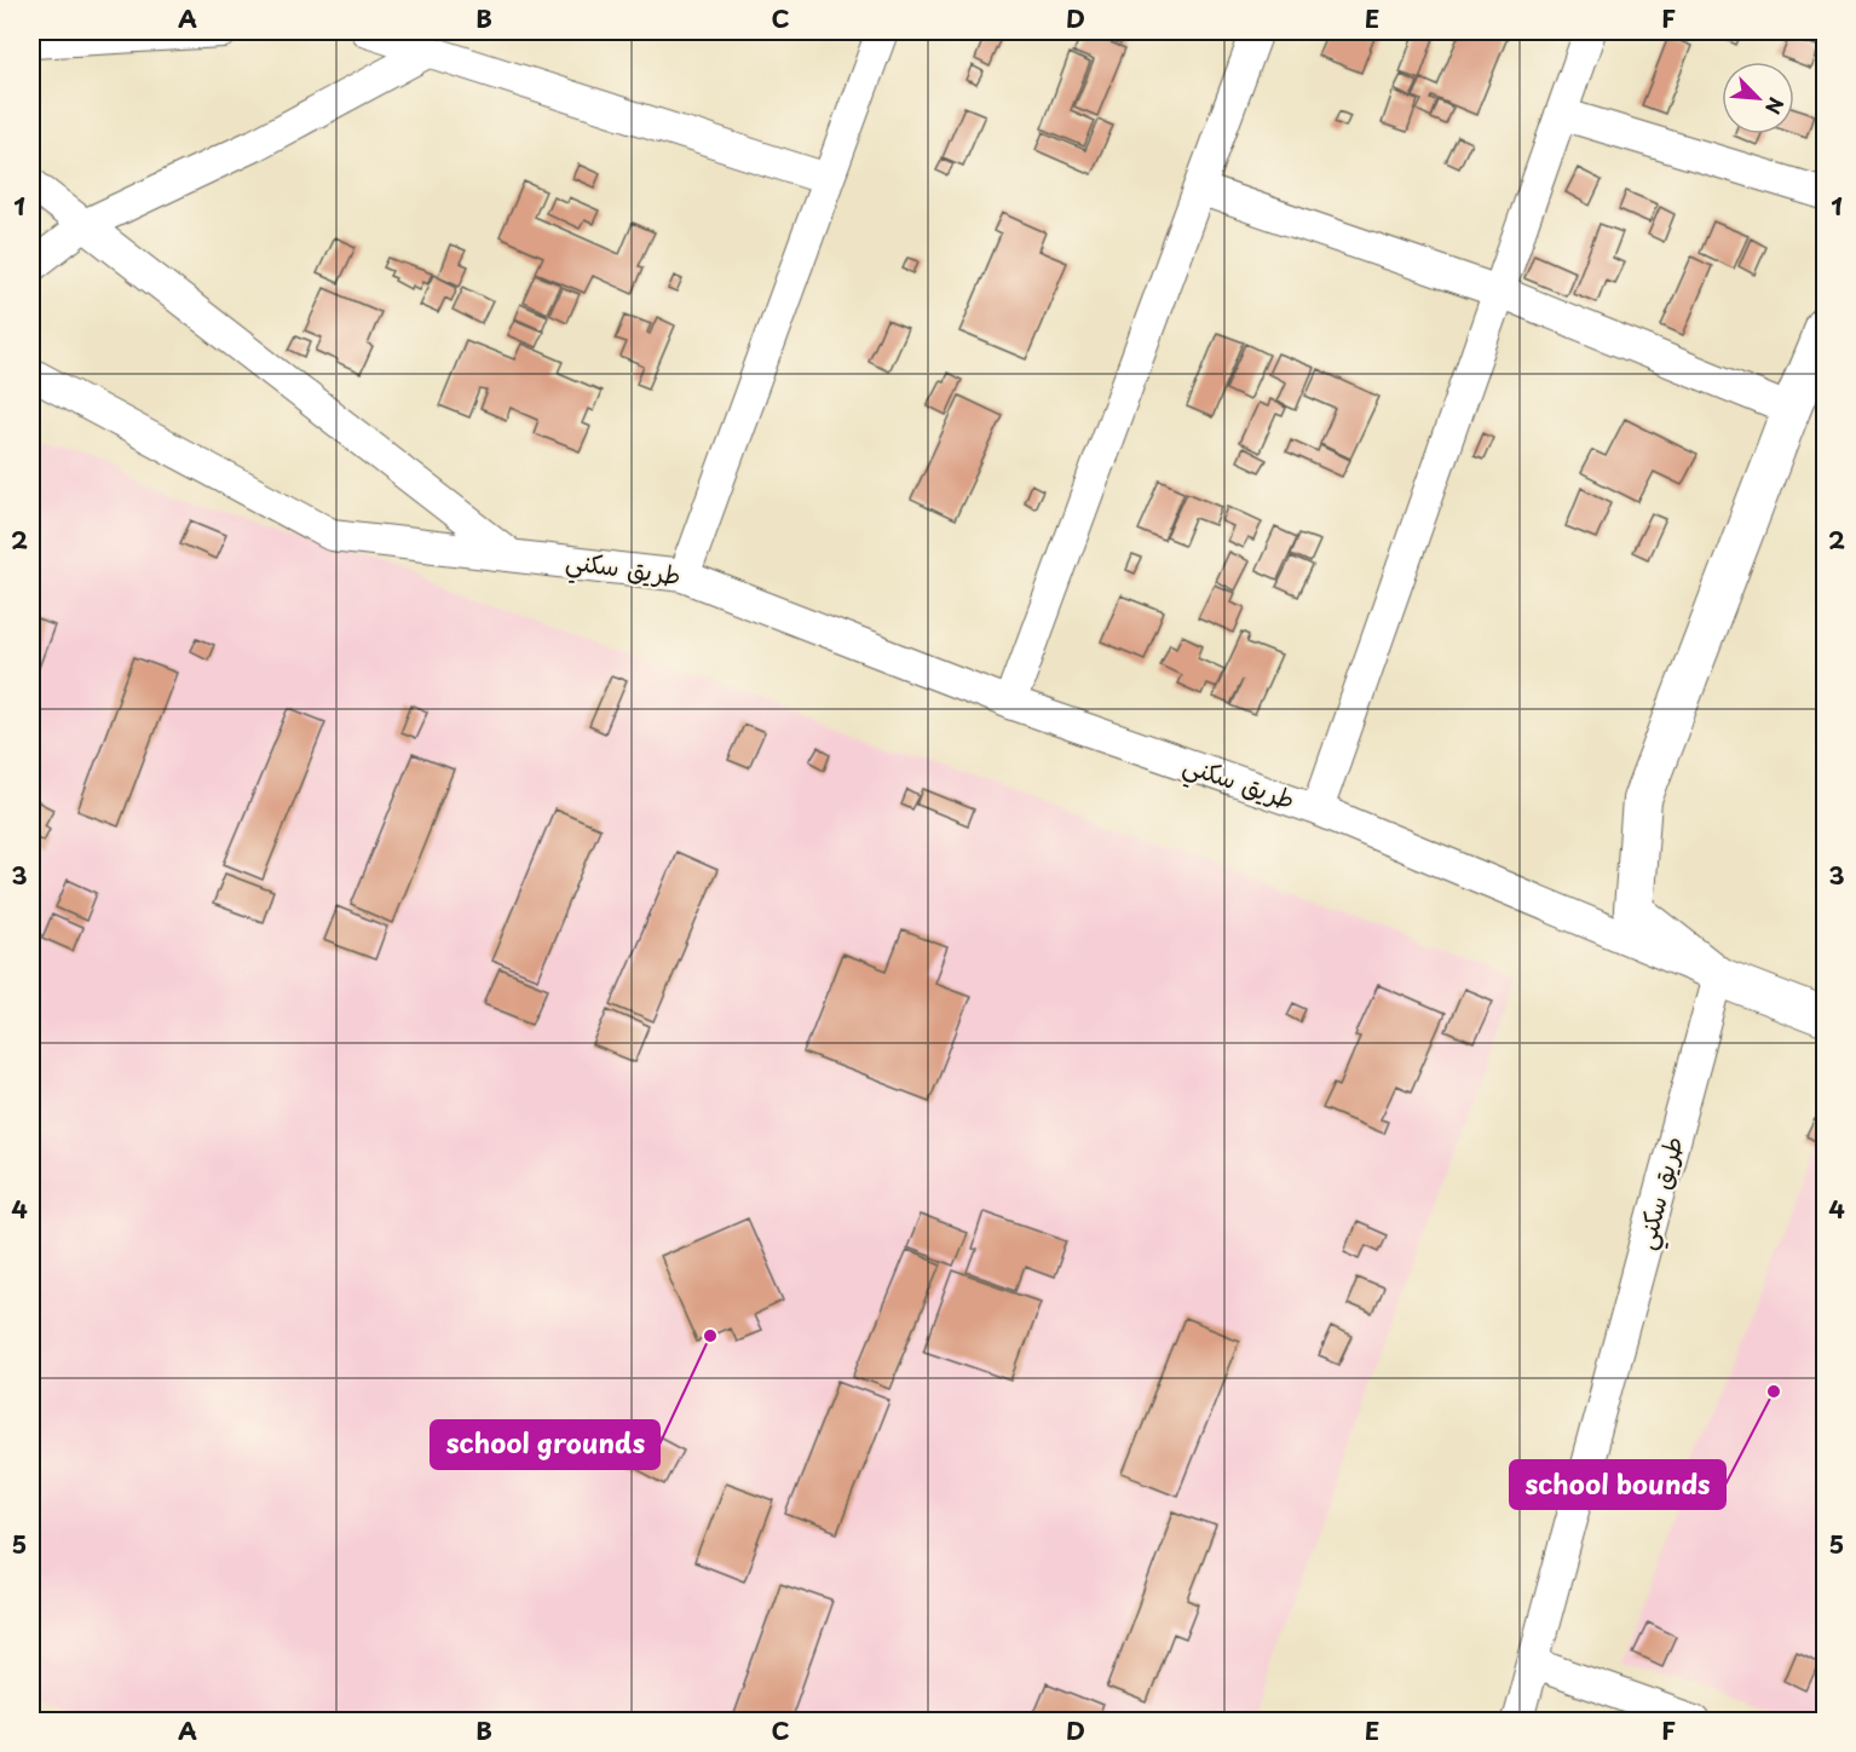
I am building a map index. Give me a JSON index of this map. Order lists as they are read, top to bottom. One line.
{"streets":{"street":["طريق سكني"]},"places":["school grounds","school bounds"],"north":"bottom right","grid":{"columns":["A","B","C","D","E","F"],"rows":["1","2","3","4","5"]}}
